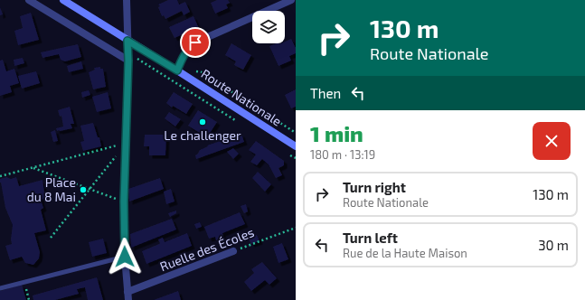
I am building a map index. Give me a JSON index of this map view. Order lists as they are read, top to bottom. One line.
{"streets":{"main road":["Route Nationale"],"street":["Ruelle des Écoles"]},"places":["Le challenger","Place du 8 Mai"],"page":{"turn":["130 m","Route Nationale"],"then":"Then","heading":["1 min","180 m · 13:19"],"list":[{"name":"Turn right","note":"Route Nationale","value":"130 m"},{"name":"Turn left","note":"Rue de la Haute Maison","value":"30 m"}]}}
